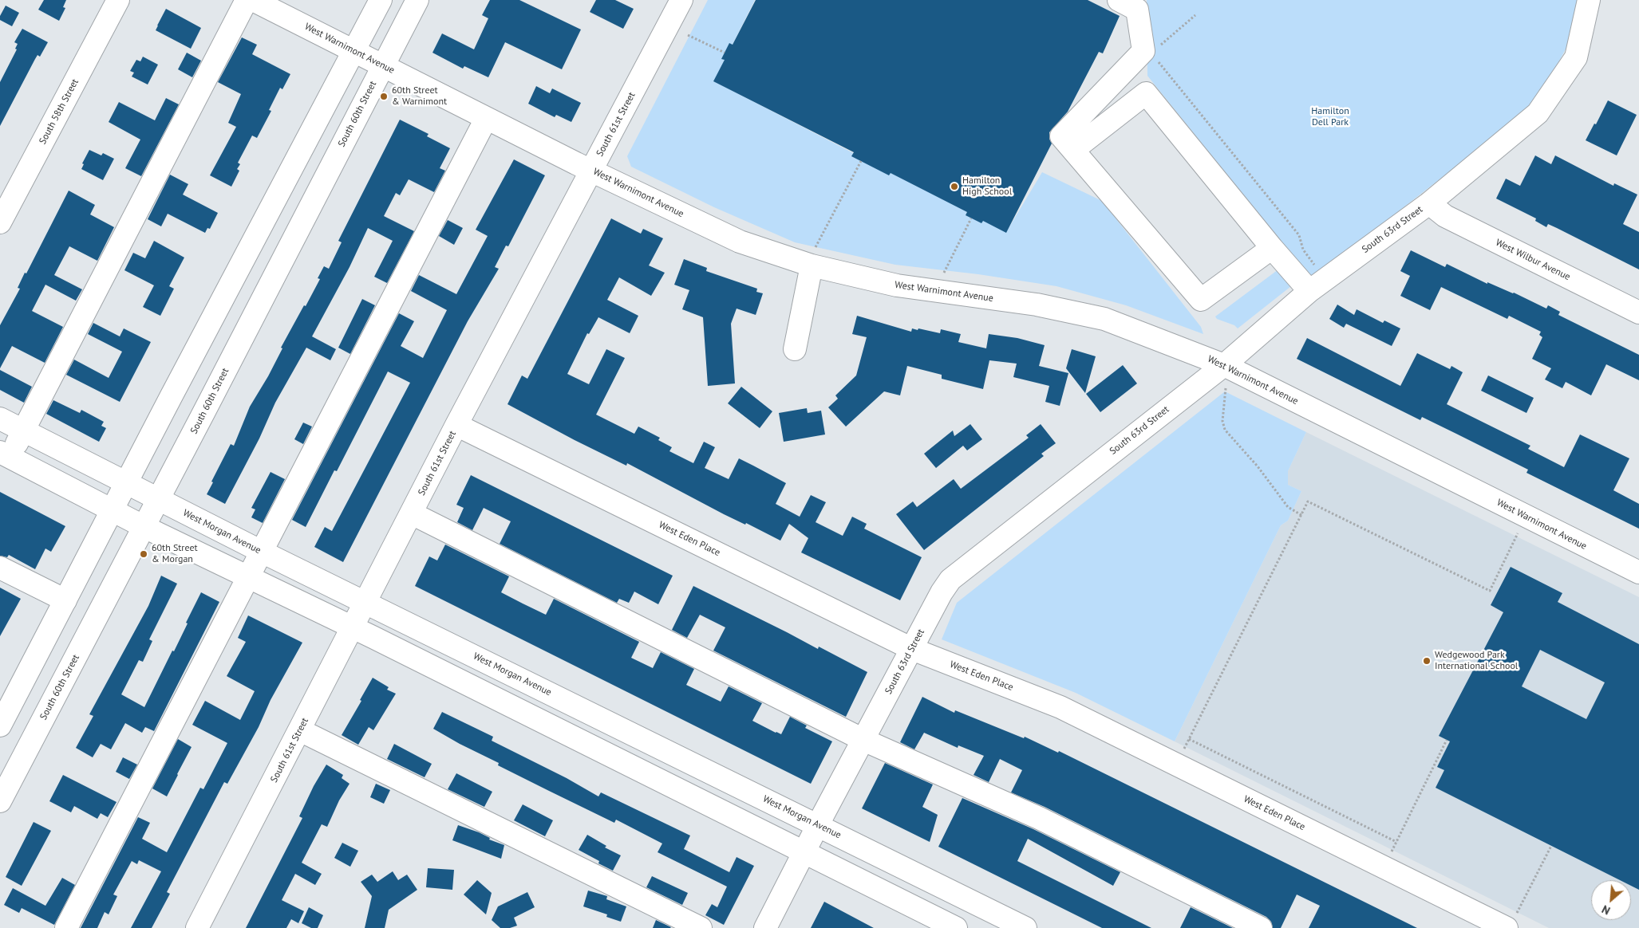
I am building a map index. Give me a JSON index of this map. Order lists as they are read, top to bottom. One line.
{"streets":{"street":["West Warnimont Avenue","South 58th Street","South 60th Street","South 61st Street","South 63rd Street","West Wilbur Avenue","West Morgan Avenue","West Eden Place"]},"crossings":[["West Warnimont Avenue","South 60th Street"],["West Warnimont Avenue","South 61st Street"],["West Warnimont Avenue","South 63rd Street"],["South 60th Street","West Morgan Avenue"],["South 61st Street","West Morgan Avenue"],["South 61st Street","West Eden Place"],["South 63rd Street","West Wilbur Avenue"],["South 63rd Street","West Morgan Avenue"],["South 63rd Street","West Eden Place"]],"parks":["Hamilton Dell Park"],"places":["60th Street & Warnimont","Hamilton High School","60th Street & Morgan","Wedgewood Park International School"],"north":"bottom left"}
